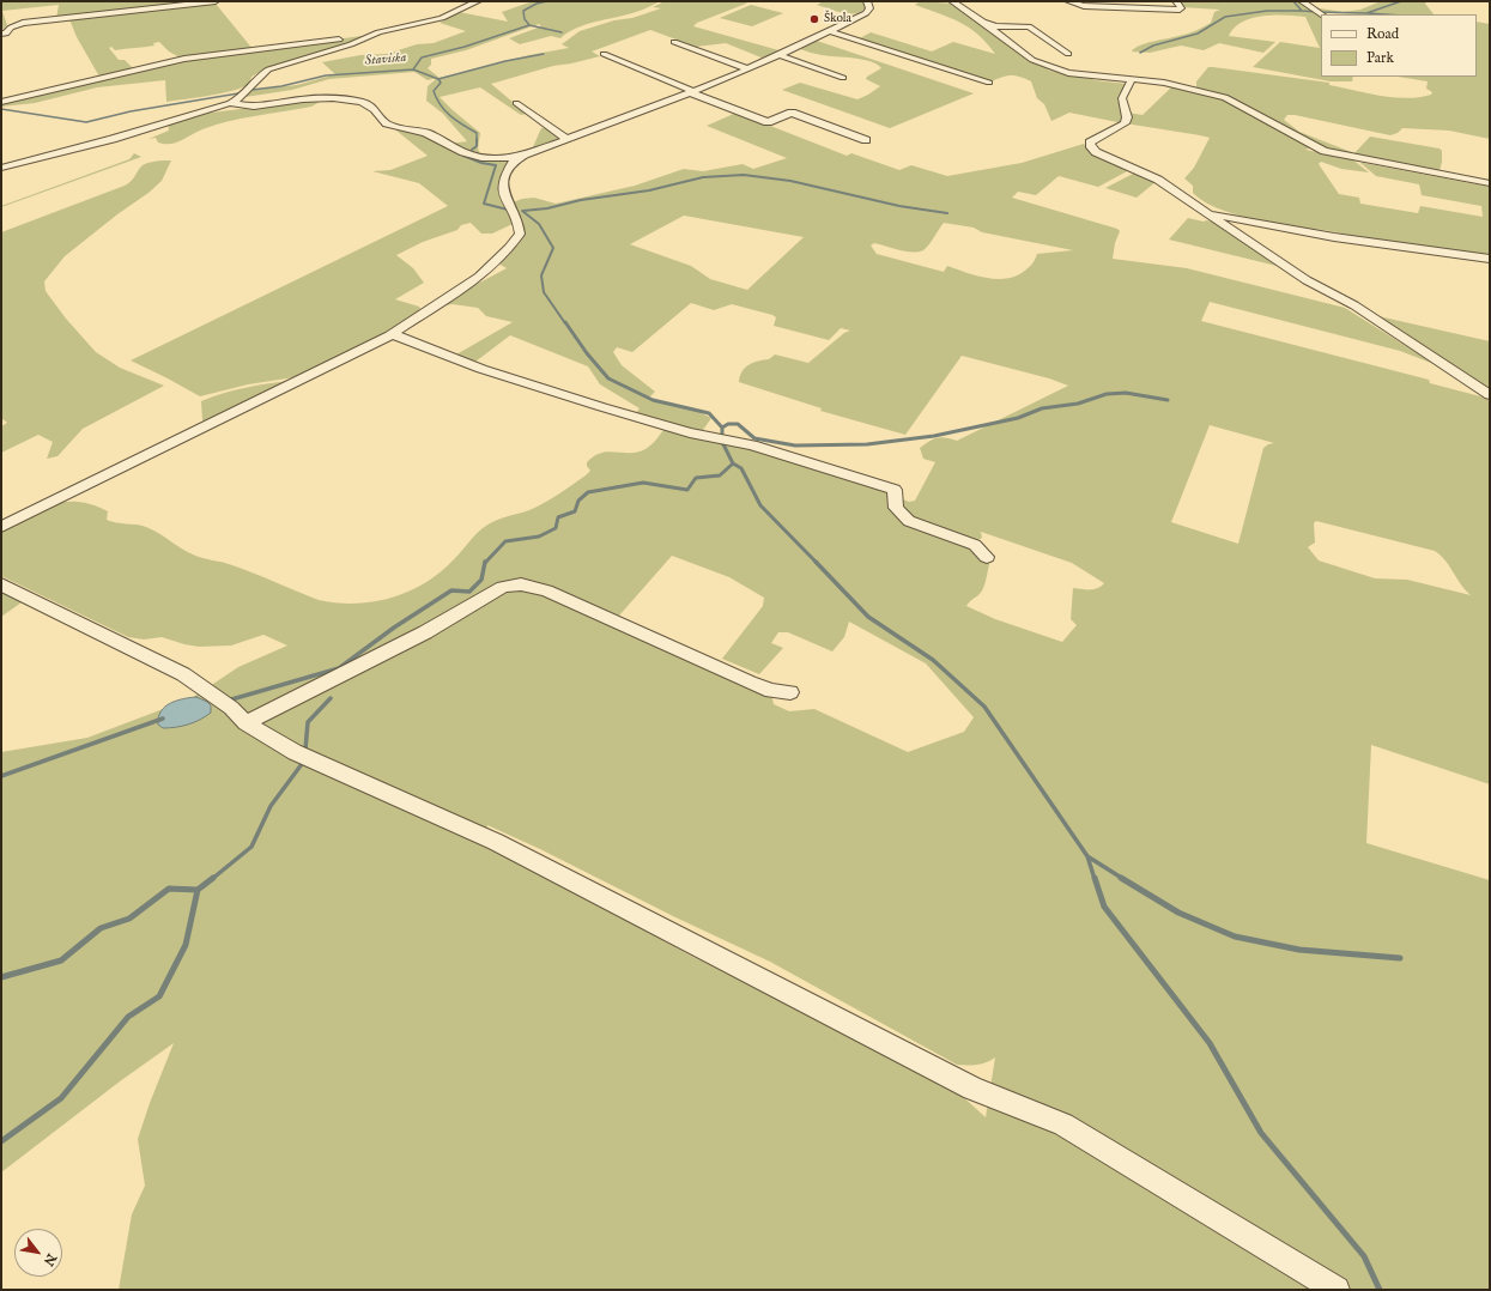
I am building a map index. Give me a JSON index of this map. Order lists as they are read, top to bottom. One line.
{"water":["Staviska"],"places":["Škola"],"legend":["Road","Park"],"north":"bottom right"}
